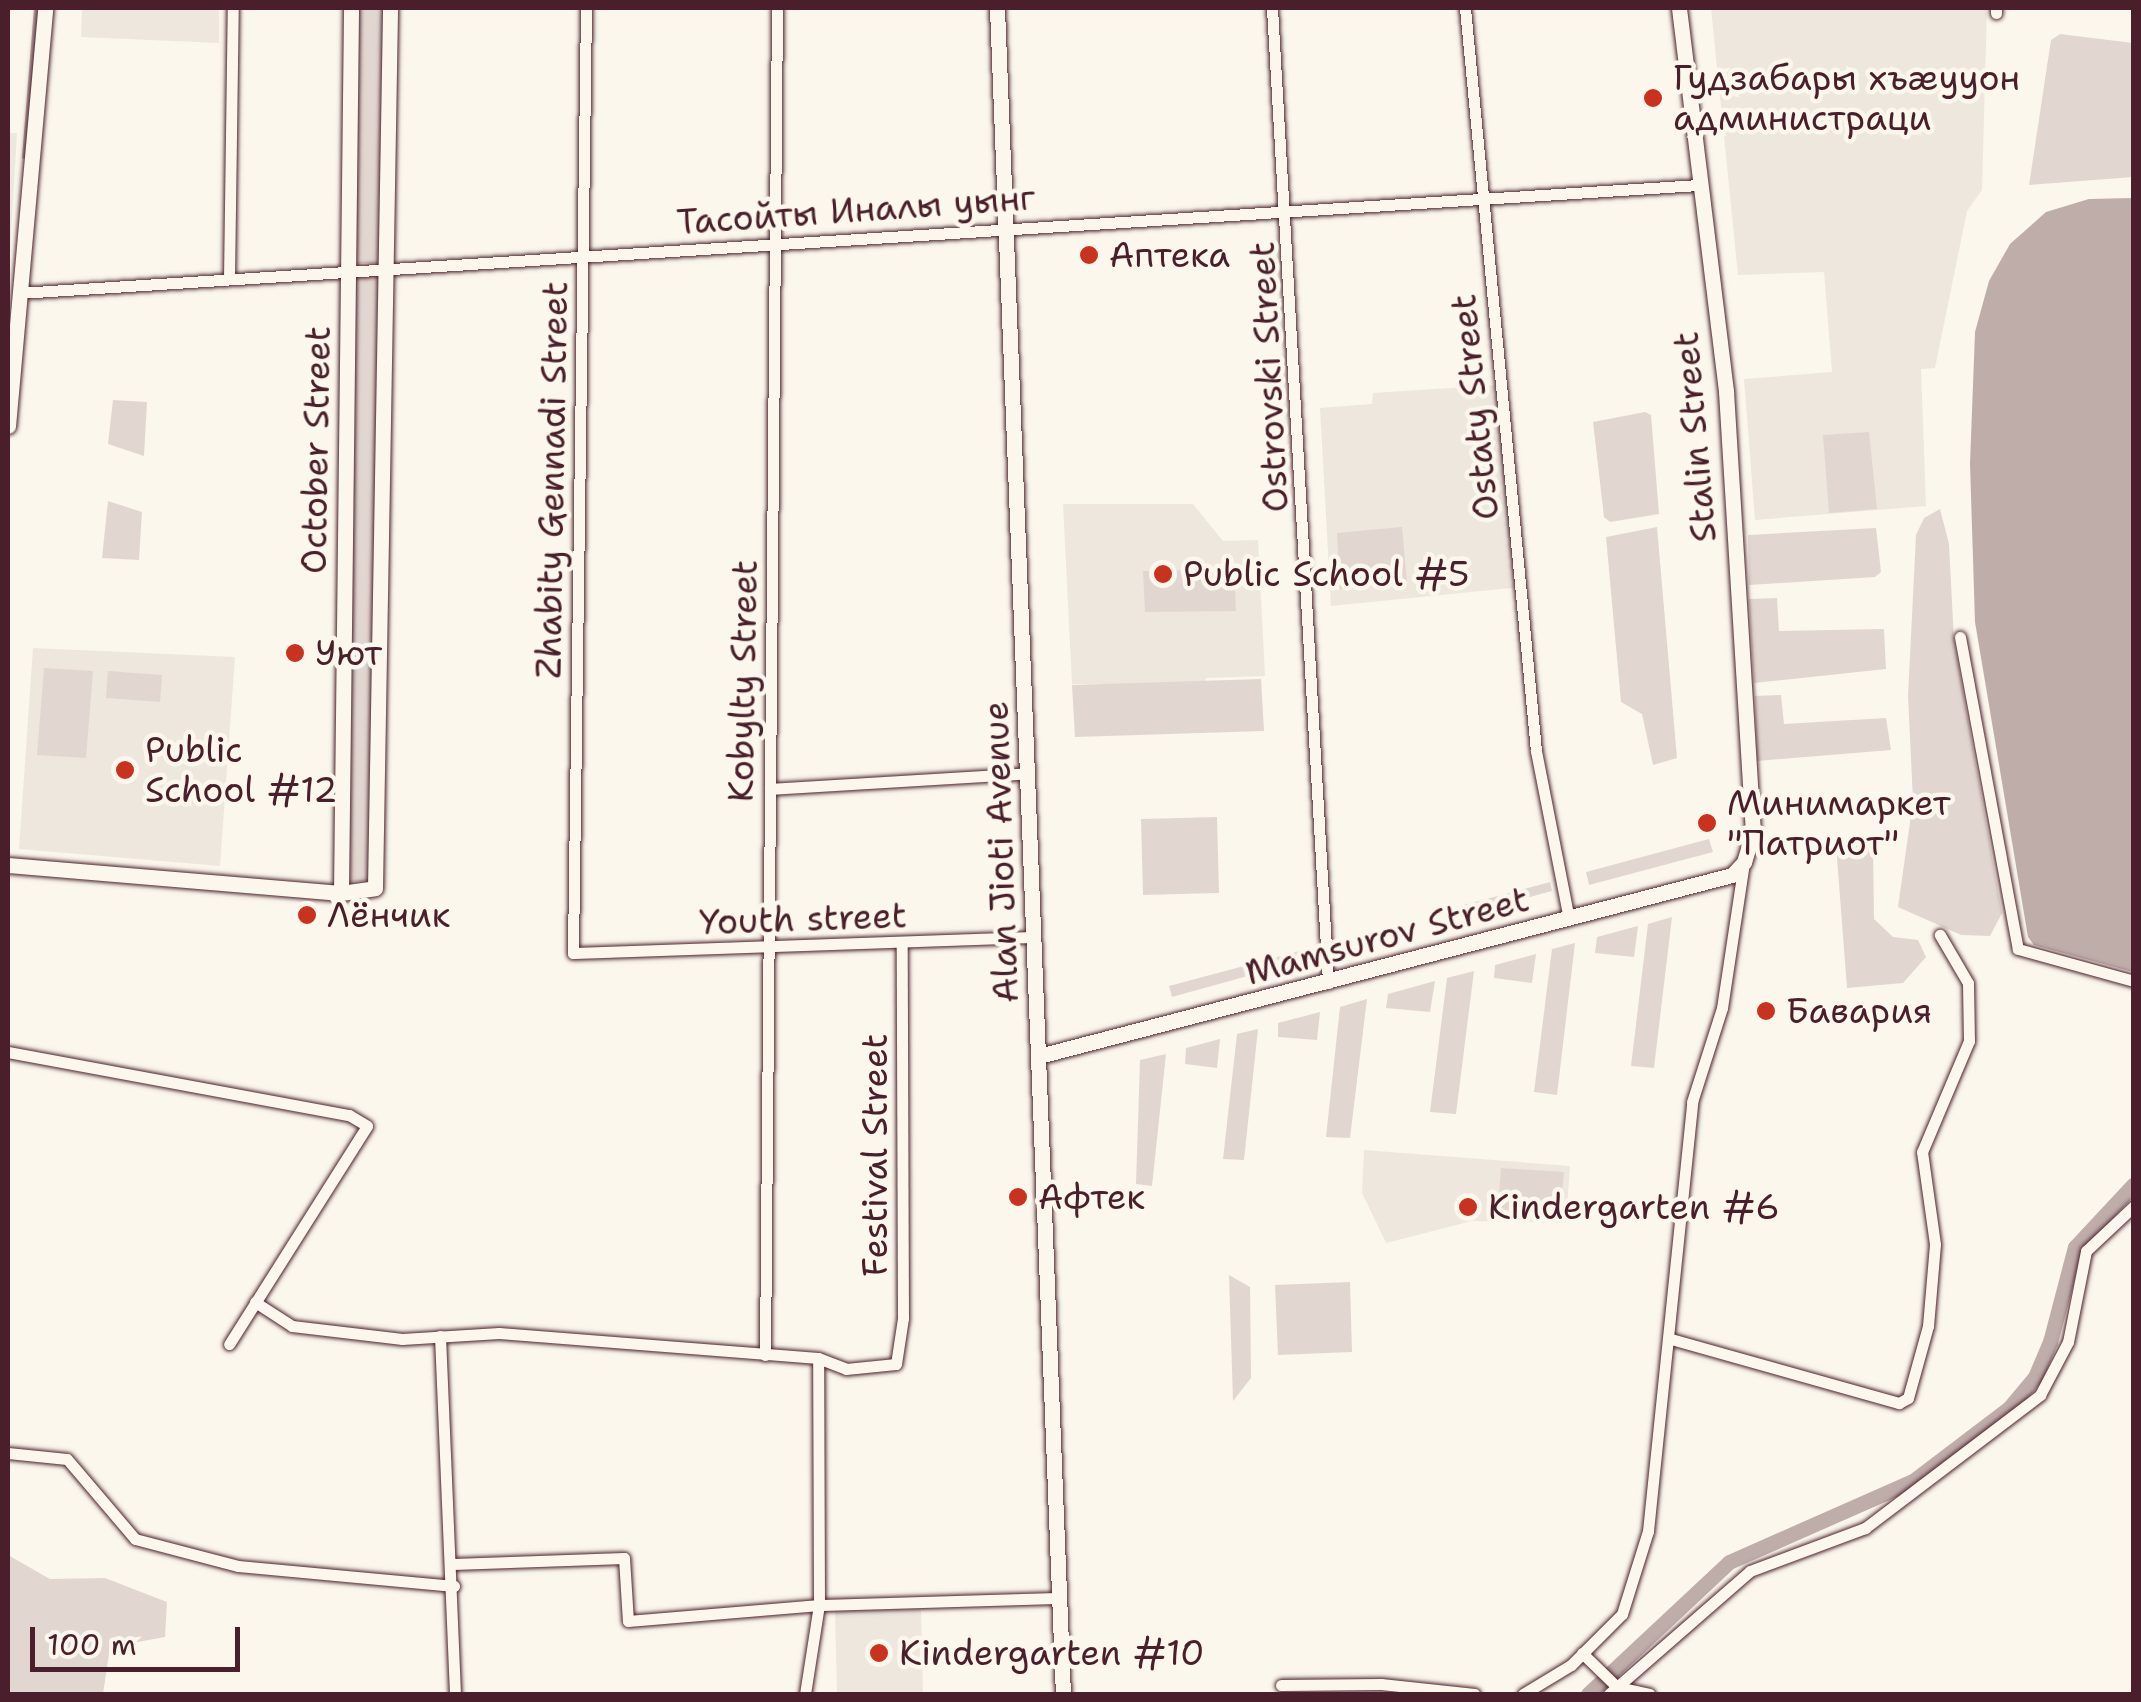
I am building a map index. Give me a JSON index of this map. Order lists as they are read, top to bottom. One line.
{"streets":{"street":["Тасойты Иналы уынг","Ostrovski Street","Ostaty Street","Stalin Street","October Street","Zhabity Gennadi Street","Kobylty Street","Alan Jioti Avenue","Youth street","Mamsurov Street","Festival Street"]},"crossings":[["Тасойты Иналы уынг","Ostrovski Street"],["Тасойты Иналы уынг","Ostaty Street"],["Тасойты Иналы уынг","Stalin Street"],["Тасойты Иналы уынг","October Street"],["Тасойты Иналы уынг","Zhabity Gennadi Street"],["Тасойты Иналы уынг","Kobylty Street"],["Тасойты Иналы уынг","Alan Jioti Avenue"],["Ostrovski Street","Mamsurov Street"],["Ostaty Street","Mamsurov Street"],["Stalin Street","Mamsurov Street"],["Zhabity Gennadi Street","Youth street"],["Kobylty Street","Youth street"],["Alan Jioti Avenue","Youth street"],["Alan Jioti Avenue","Mamsurov Street"],["Youth street","Festival Street"]],"places":["Гудзабары хъæууон администраци","Аптека","Public School #5","Уют","Public School #12","Минимаркет \"Патриот\"","Лёнчик","Бавария","Афтек","Kindergarten #6","Kindergarten #10"],"scale_bar":"100 m"}
